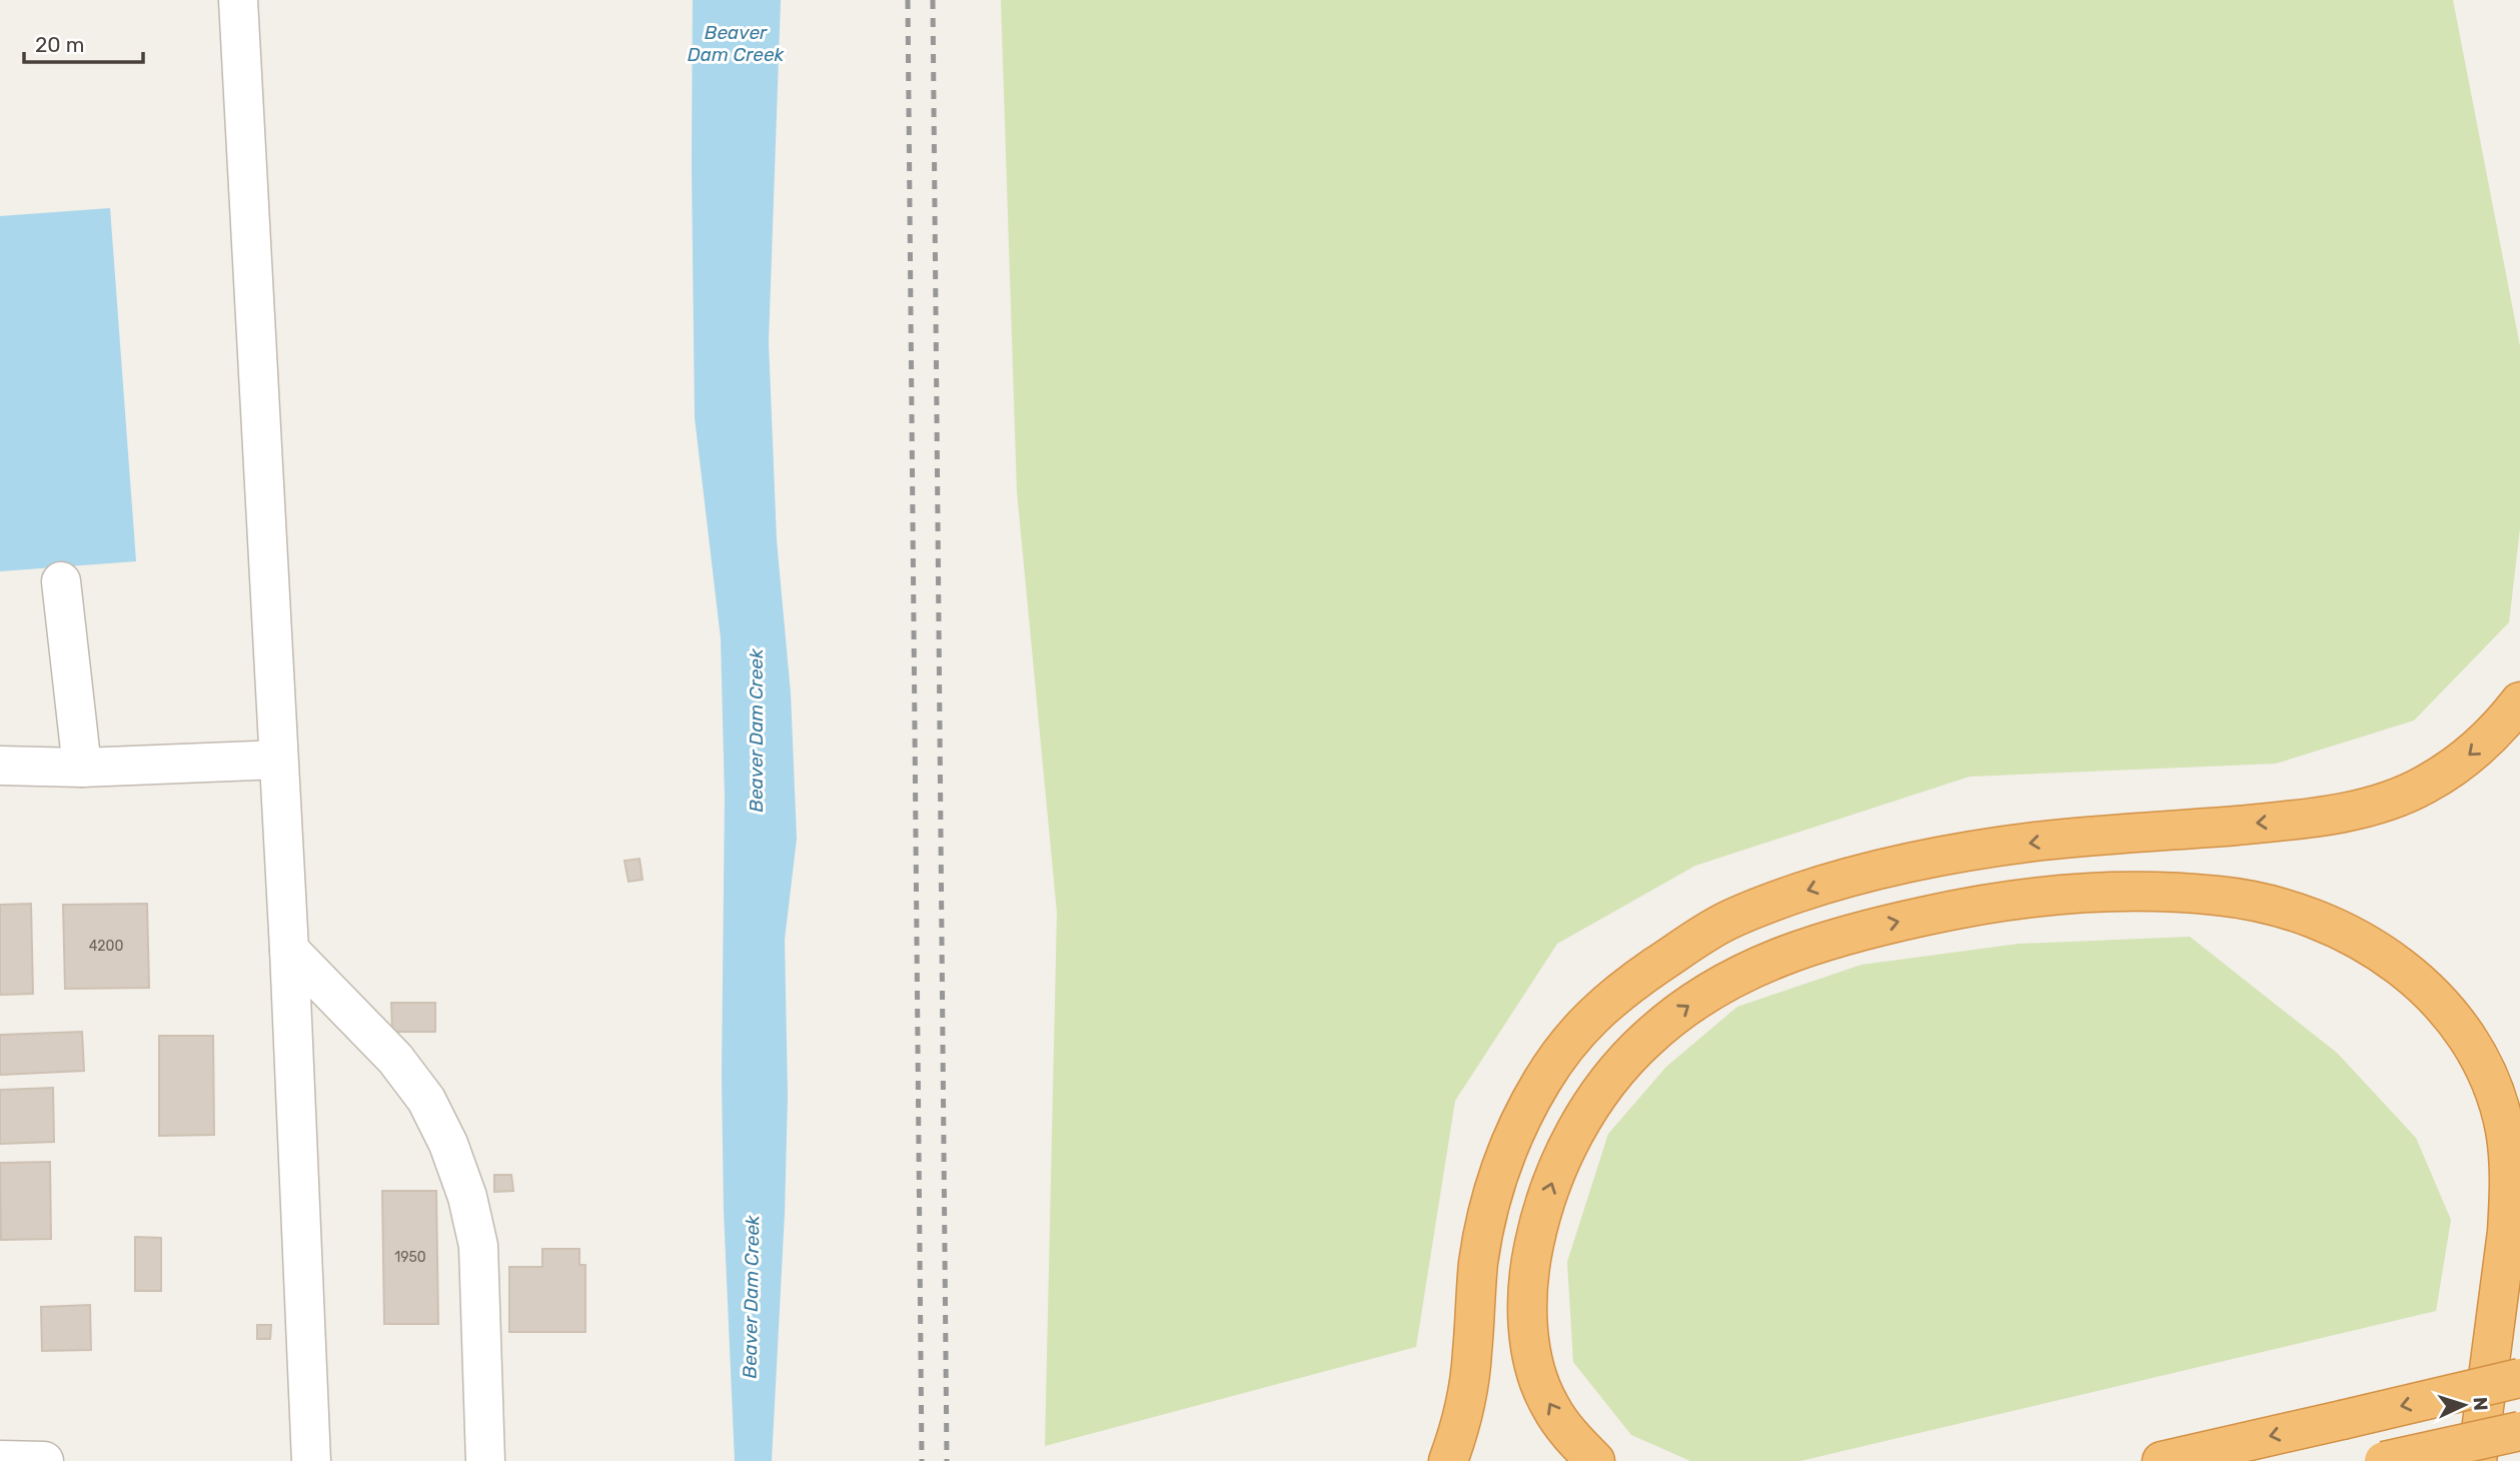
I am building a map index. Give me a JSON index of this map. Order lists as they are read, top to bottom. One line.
{"water":["Beaver Dam Creek"],"house_numbers":["4200","1950"],"scale_bar":"20 m","north":"right"}
